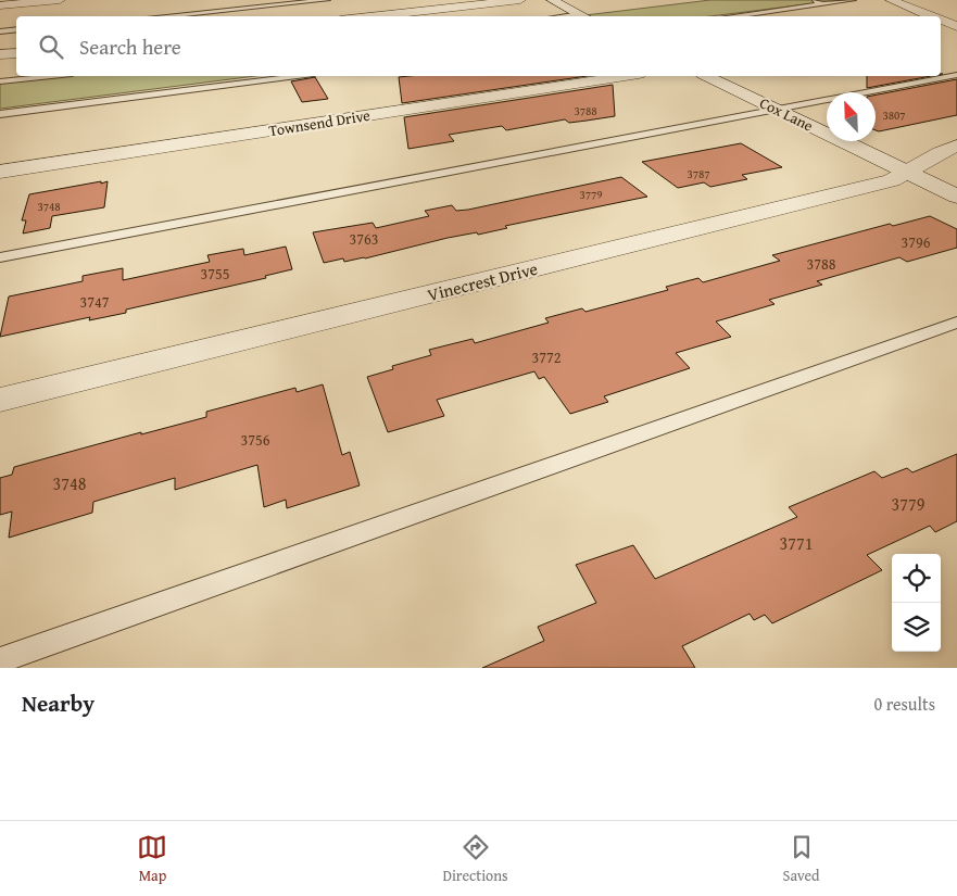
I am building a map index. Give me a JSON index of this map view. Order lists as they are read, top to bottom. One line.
{"streets":{"street":["Cox Lane","Townsend Drive","Vinecrest Drive"]},"crossings":[["Cox Lane","Vinecrest Drive"]],"house_numbers":["3788","3807","3787","3779","3748","3763","3796","3788","3755","3747","3772","3756","3748","3779","3771"],"north":"top left","page":{"search":"Search here","heading":["Nearby","0 results"],"nav":["Map","Directions","Saved"]}}
